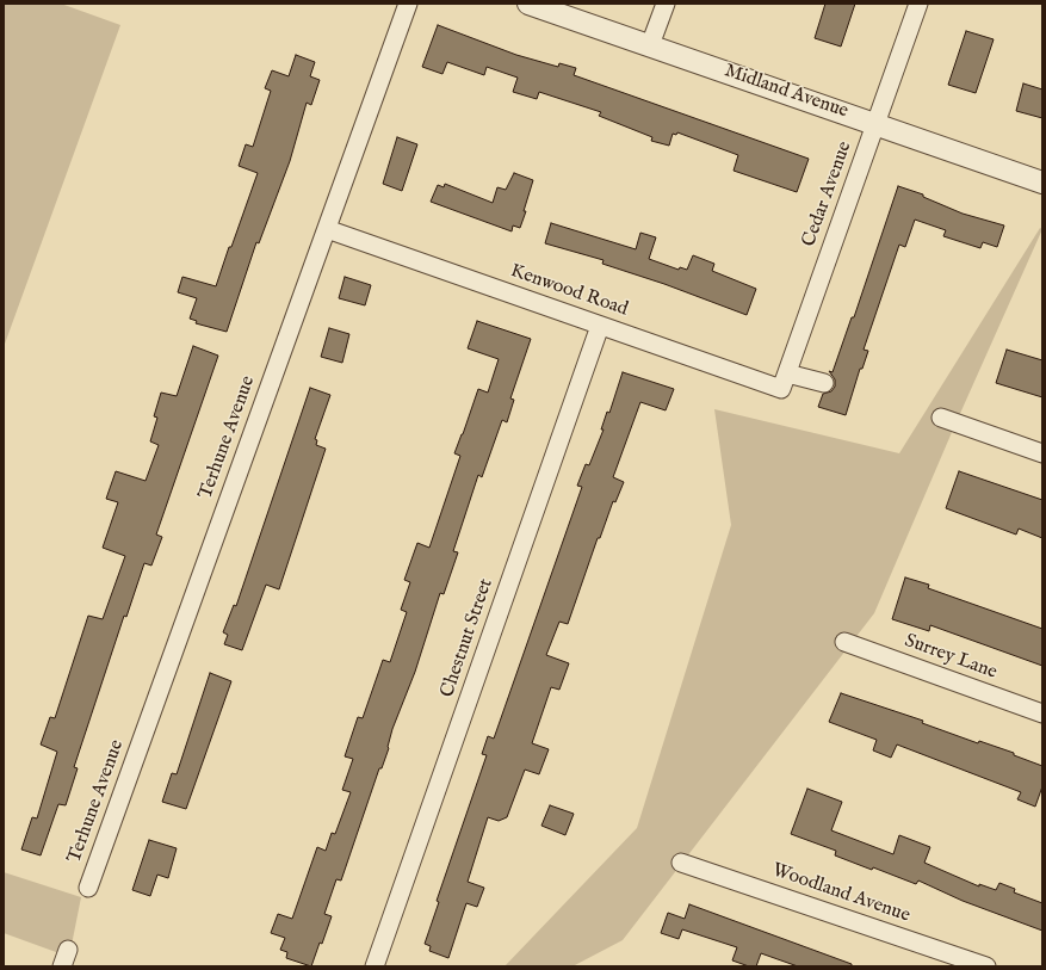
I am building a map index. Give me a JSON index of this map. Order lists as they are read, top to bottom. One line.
{"streets":{"street":["Midland Avenue","Cedar Avenue","Kenwood Road","Terhune Avenue","Chestnut Street","Surrey Lane","Woodland Avenue"]},"crossings":[["Midland Avenue","Cedar Avenue"],["Cedar Avenue","Kenwood Road"],["Kenwood Road","Terhune Avenue"],["Kenwood Road","Chestnut Street"]]}
